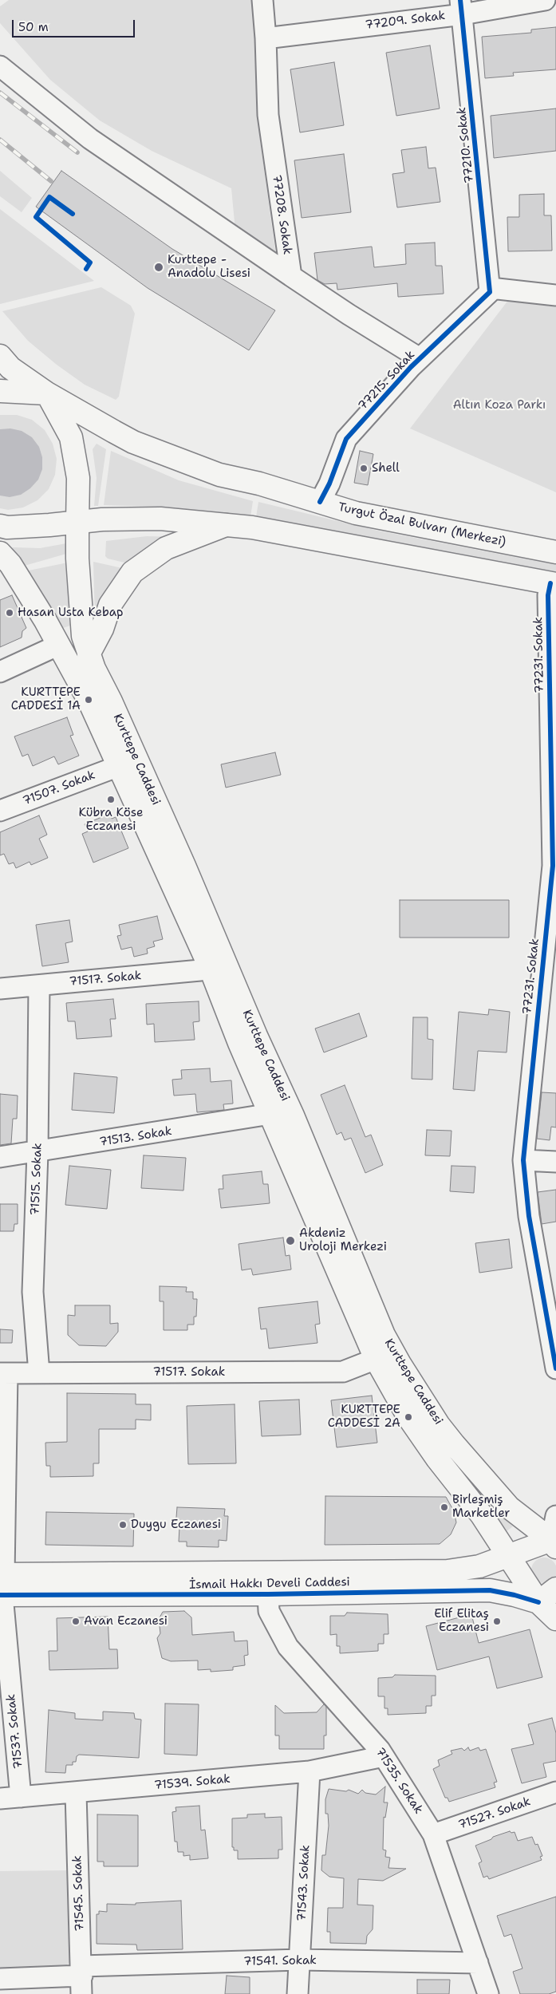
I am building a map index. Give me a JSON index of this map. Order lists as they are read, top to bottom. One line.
{"streets":{"main road":["Turgut Özal Bulvarı (Merkezi)","Kurttepe Caddesi","İsmail Hakkı Develi Caddesi"],"street":["77209. Sokak","77210. Sokak","77208. Sokak","77215. Sokak","77231. Sokak","71507. Sokak","71517. Sokak","71513. Sokak","71515. Sokak","71537. Sokak","71535. Sokak","71539. Sokak","71527. Sokak","71543. Sokak","71545. Sokak","71541. Sokak"]},"crossings":[["77209. Sokak","77210. Sokak"],["77209. Sokak","77208. Sokak"],["77210. Sokak","77215. Sokak"],["77215. Sokak","Turgut Özal Bulvarı (Merkezi)"],["Turgut Özal Bulvarı (Merkezi)","Kurttepe Caddesi"],["Kurttepe Caddesi","71507. Sokak"],["Kurttepe Caddesi","71517. Sokak"],["Kurttepe Caddesi","71513. Sokak"],["Kurttepe Caddesi","İsmail Hakkı Develi Caddesi"],["71517. Sokak","71515. Sokak"],["71517. Sokak","71537. Sokak"],["71513. Sokak","71515. Sokak"],["İsmail Hakkı Develi Caddesi","71537. Sokak"],["İsmail Hakkı Develi Caddesi","71535. Sokak"],["71537. Sokak","71539. Sokak"],["71535. Sokak","71539. Sokak"],["71535. Sokak","71527. Sokak"],["71535. Sokak","71541. Sokak"],["71539. Sokak","71543. Sokak"],["71539. Sokak","71545. Sokak"],["71543. Sokak","71541. Sokak"],["71545. Sokak","71541. Sokak"]],"parks":["Altın Koza Parkı"],"places":["Kurttepe - Anadolu Lisesi","Shell","Hasan Usta Kebap","KURTTEPE CADDESİ 1A","Kübra Köse Eczanesi","Akdeniz Uroloji Merkezi","KURTTEPE CADDESİ 2A","Birleşmiş Marketler","Duygu Eczanesi","Avan Eczanesi","Elif Elitaş Eczanesi"],"scale_bar":"50 m"}
